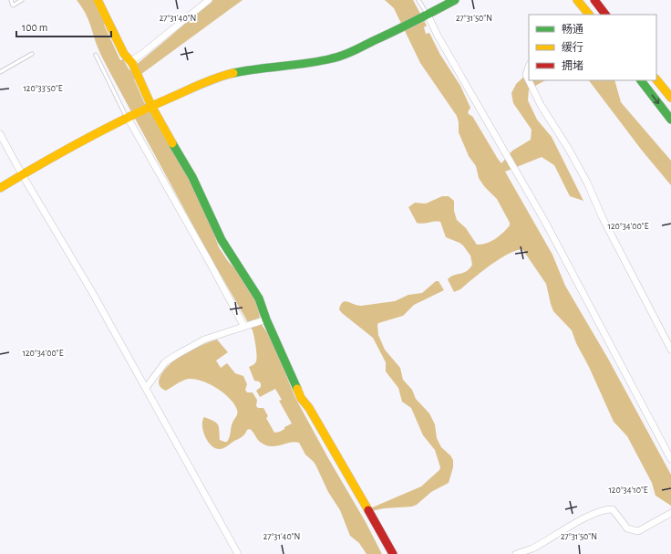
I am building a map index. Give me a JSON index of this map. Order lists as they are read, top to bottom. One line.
{"legend":["畅通","缓行","拥堵"],"scale_bar":"100 m","coordinates":["27°31'40\"N","27°31'50\"N","120°33'50\"E","120°34'00\"E","120°34'10\"E"]}
